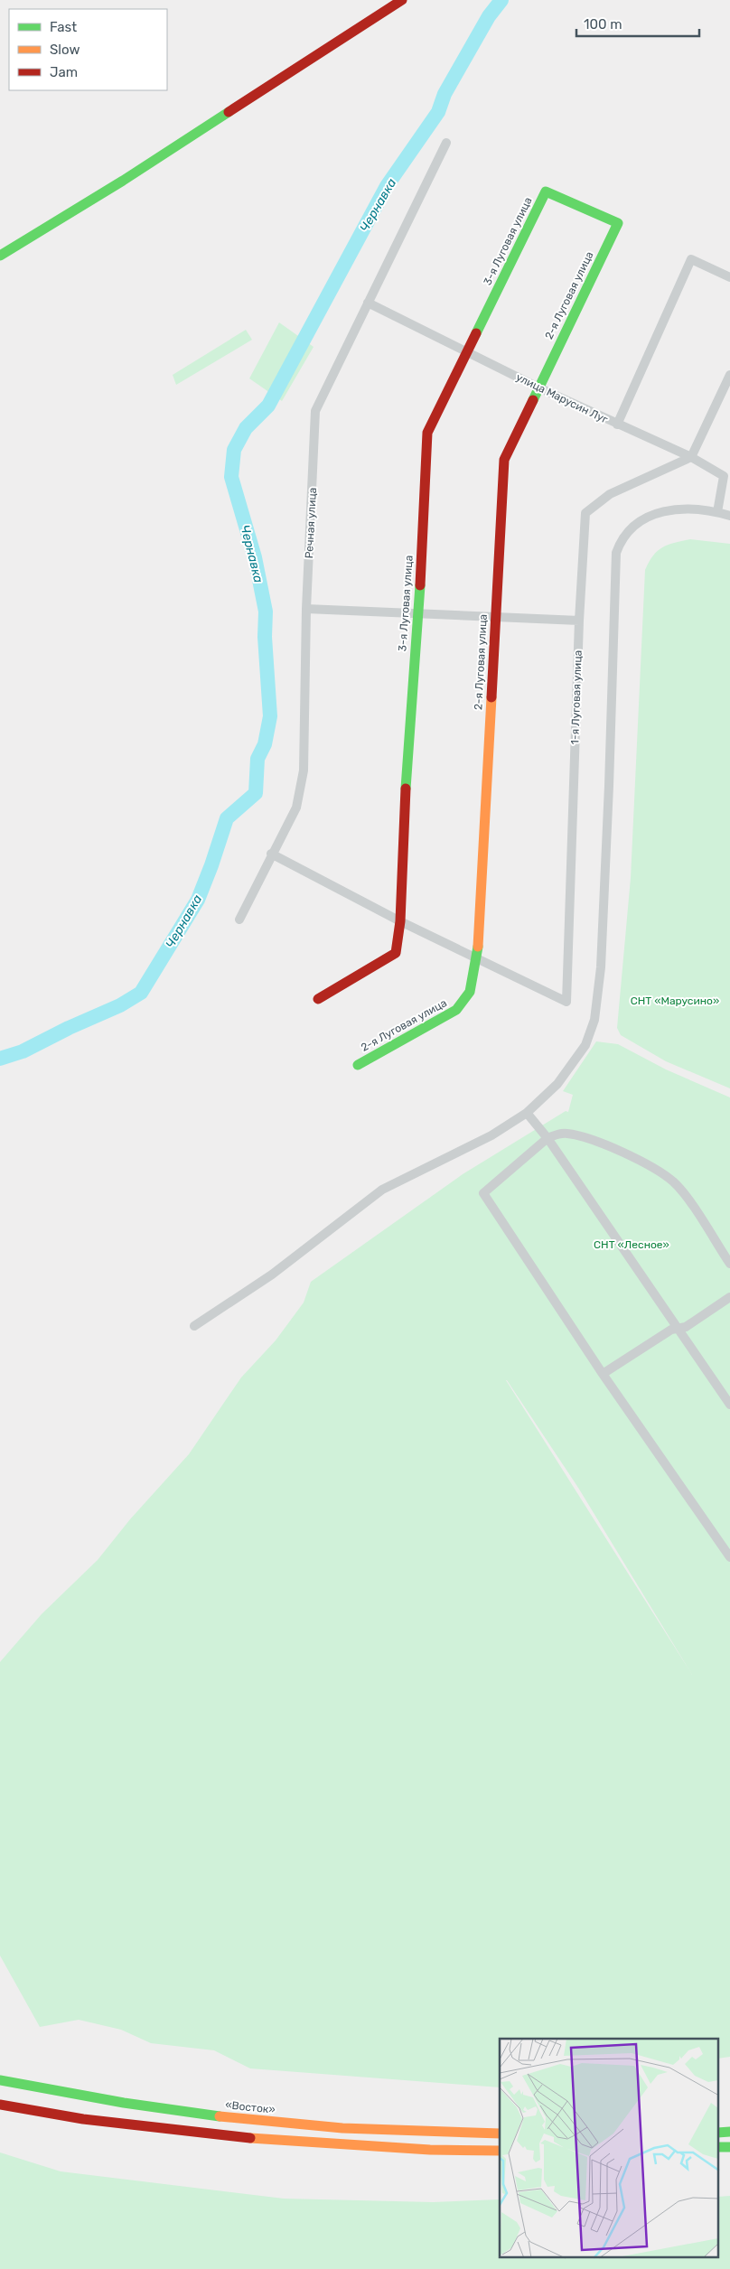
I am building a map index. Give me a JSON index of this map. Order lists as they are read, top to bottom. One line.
{"streets":{"main road":["3-я Луговая улица","2-я Луговая улица","«Восток»"],"street":["улица Марусин Луг","Речная улица","1-я Луговая улица"]},"crossings":[["3-я Луговая улица","2-я Луговая улица"],["3-я Луговая улица","улица Марусин Луг"],["2-я Луговая улица","улица Марусин Луг"],["2-я Луговая улица","1-я Луговая улица"],["улица Марусин Луг","Речная улица"],["улица Марусин Луг","1-я Луговая улица"]],"water":["Чернавка"],"parks":["СНТ «Марусино»","СНТ «Лесное»"],"legend":["Fast","Slow","Jam"],"scale_bar":"100 m"}
